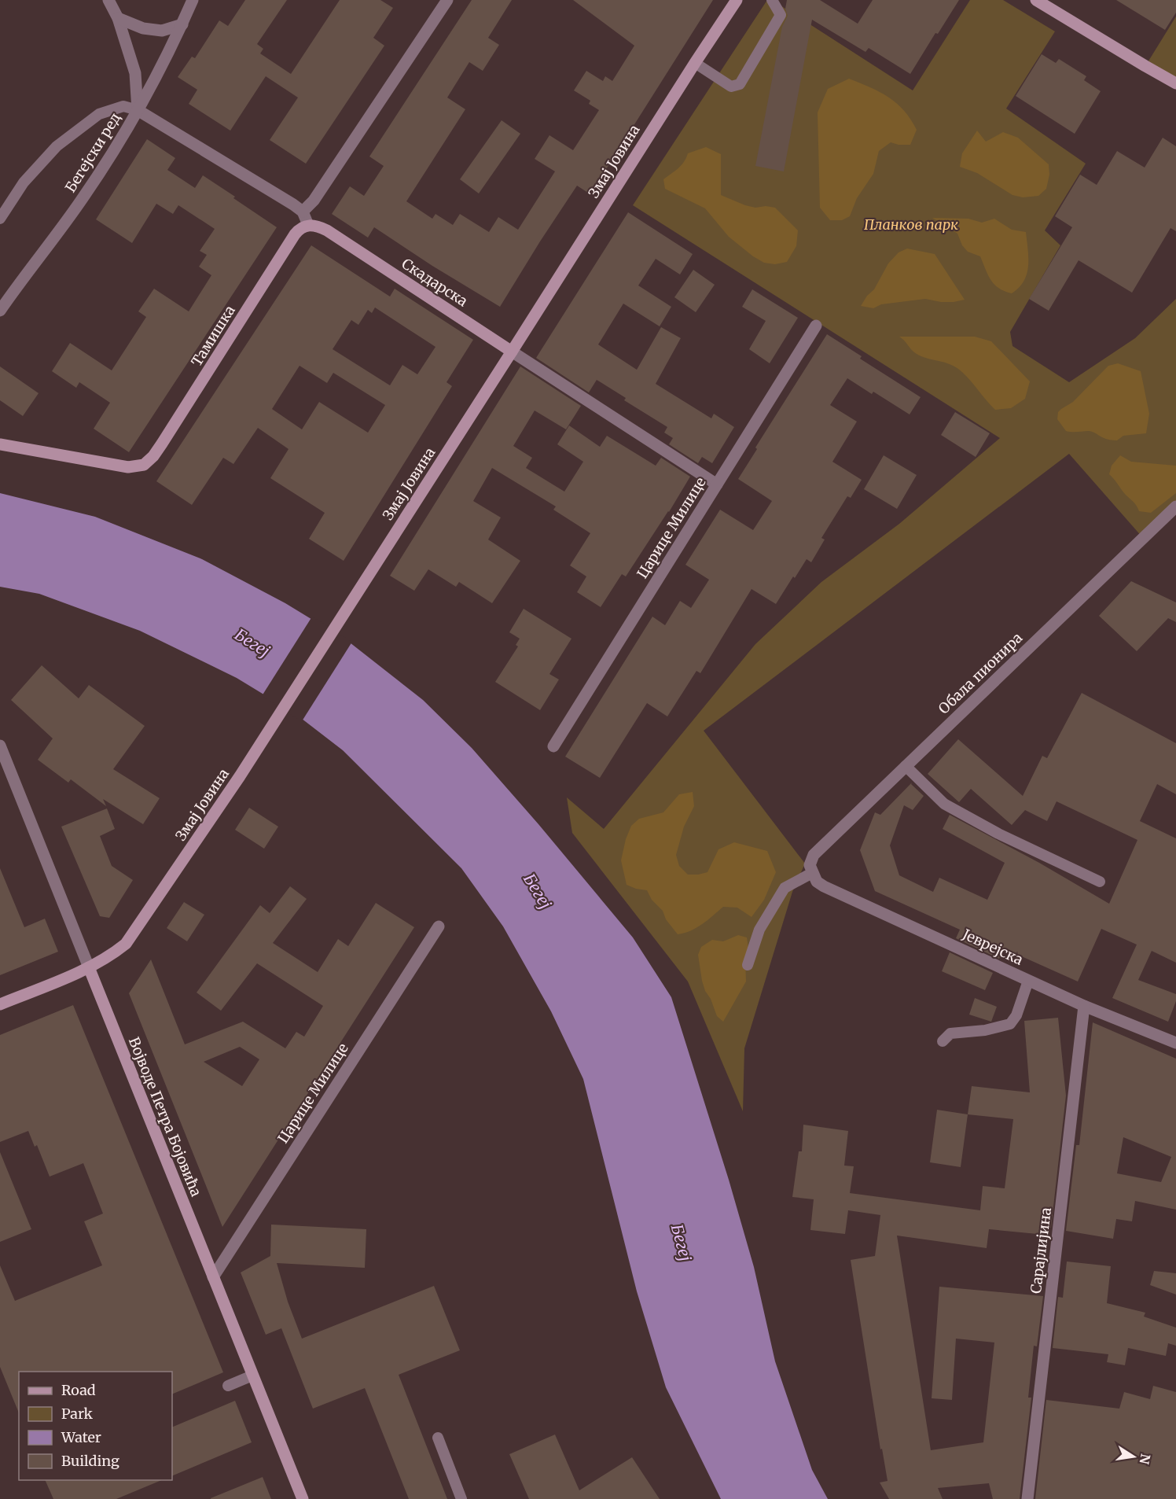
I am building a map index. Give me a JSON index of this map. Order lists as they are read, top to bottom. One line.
{"streets":{"street":["Бегејски ред","Змај Јовина","Скадарска","Тамишка","Царице Милице","Обала пионира","Јеврејска","Војводе Петра Бојовића","Сарајлијина"]},"crossings":[["Змај Јовина","Скадарска"],["Змај Јовина","Војводе Петра Бојовића"],["Скадарска","Тамишка"],["Скадарска","Царице Милице"],["Царице Милице","Војводе Петра Бојовића"],["Обала пионира","Јеврејска"],["Јеврејска","Сарајлијина"]],"water":["Бегеј"],"parks":["Планков парк"],"legend":["Road","Park","Water","Building"],"north":"right"}
